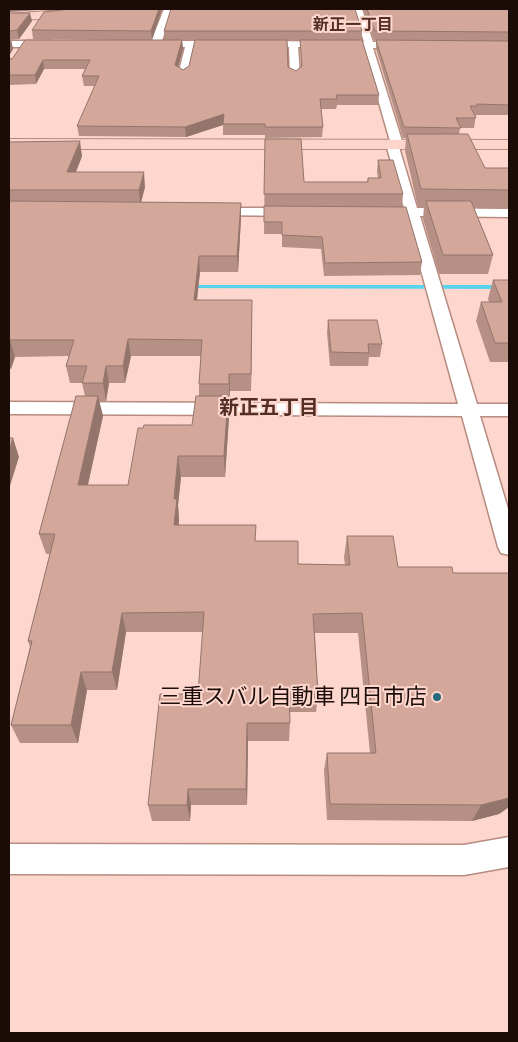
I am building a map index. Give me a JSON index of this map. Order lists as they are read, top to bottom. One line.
{"districts":["新正一丁目","新正五丁目"],"places":["三重スバル自動車 四日市店"]}
